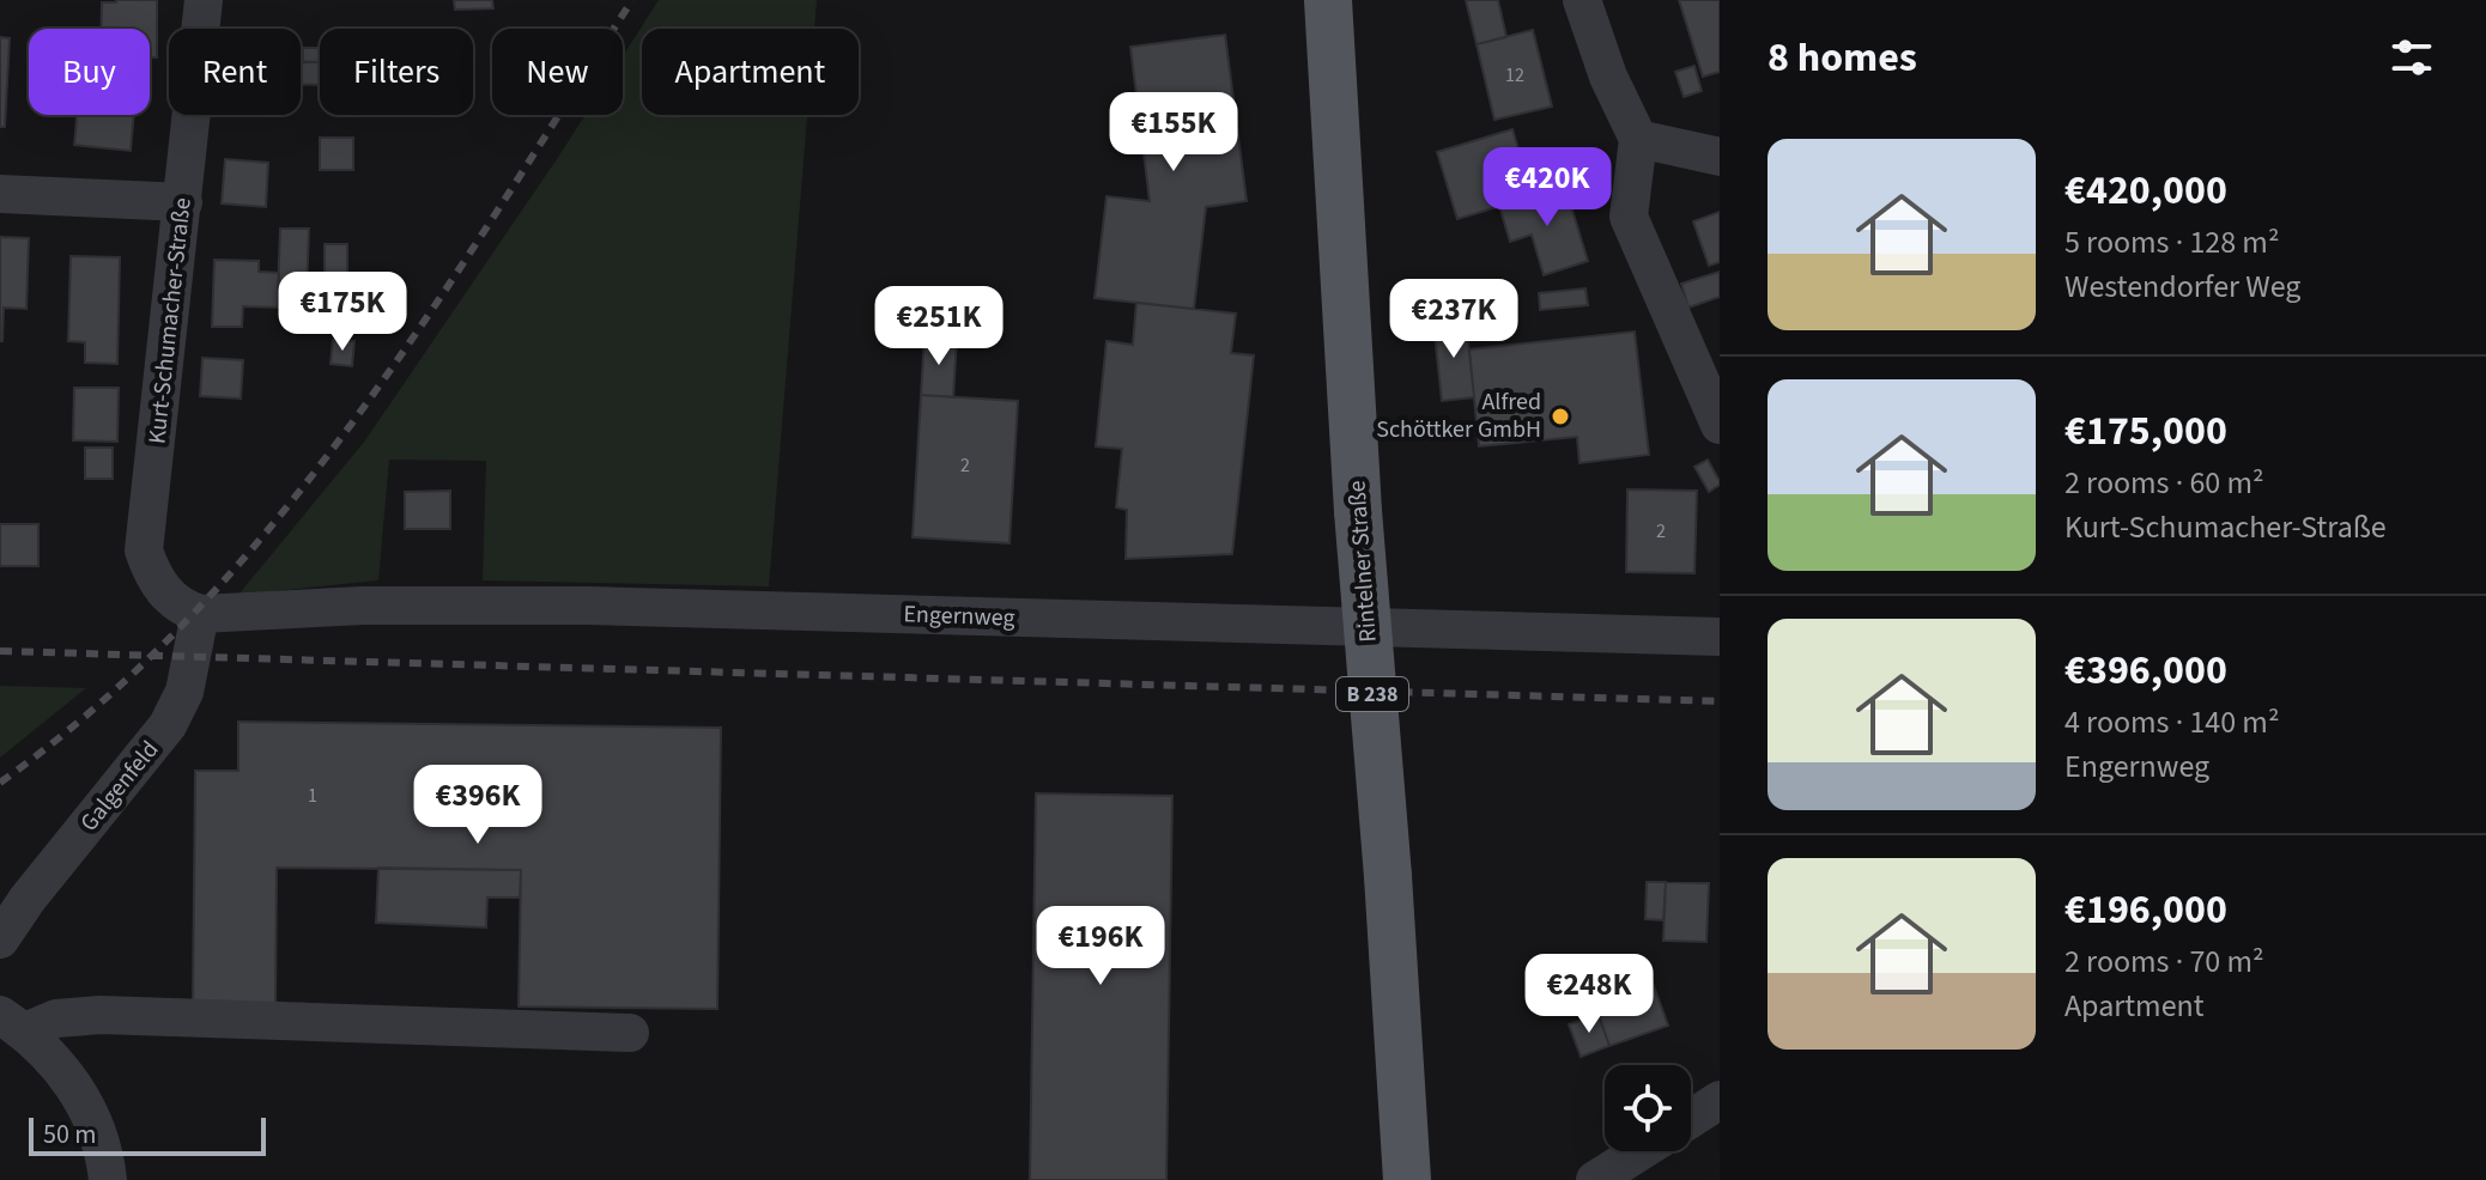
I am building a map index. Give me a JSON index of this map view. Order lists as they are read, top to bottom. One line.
{"streets":{"main road":["Rintelner Straße","B 238"],"street":["Kurt-Schumacher-Straße","Engernweg","Galgenfeld"]},"crossings":[["Kurt-Schumacher-Straße","Engernweg"],["Kurt-Schumacher-Straße","Galgenfeld"],["Engernweg","Galgenfeld"]],"places":["Alfred Schöttker GmbH"],"house_numbers":["12","2","2","1"],"scale_bar":"50 m","page":{"heading":"8 homes","chip":["Buy","Rent","Filters","New","Apartment"],"price":["€155K","€420K","€175K","€237K","€251K","€396K","€196K","€248K"],"list":[{"name":"€420,000","note":"5 rooms · 128 m² · Westendorfer Weg"},{"name":"€175,000","note":"2 rooms · 60 m² · Kurt-Schumacher-Straße"},{"name":"€396,000","note":"4 rooms · 140 m² · Engernweg"},{"name":"€196,000","note":"2 rooms · 70 m² · Apartment"}],"scale":"50 m"}}
